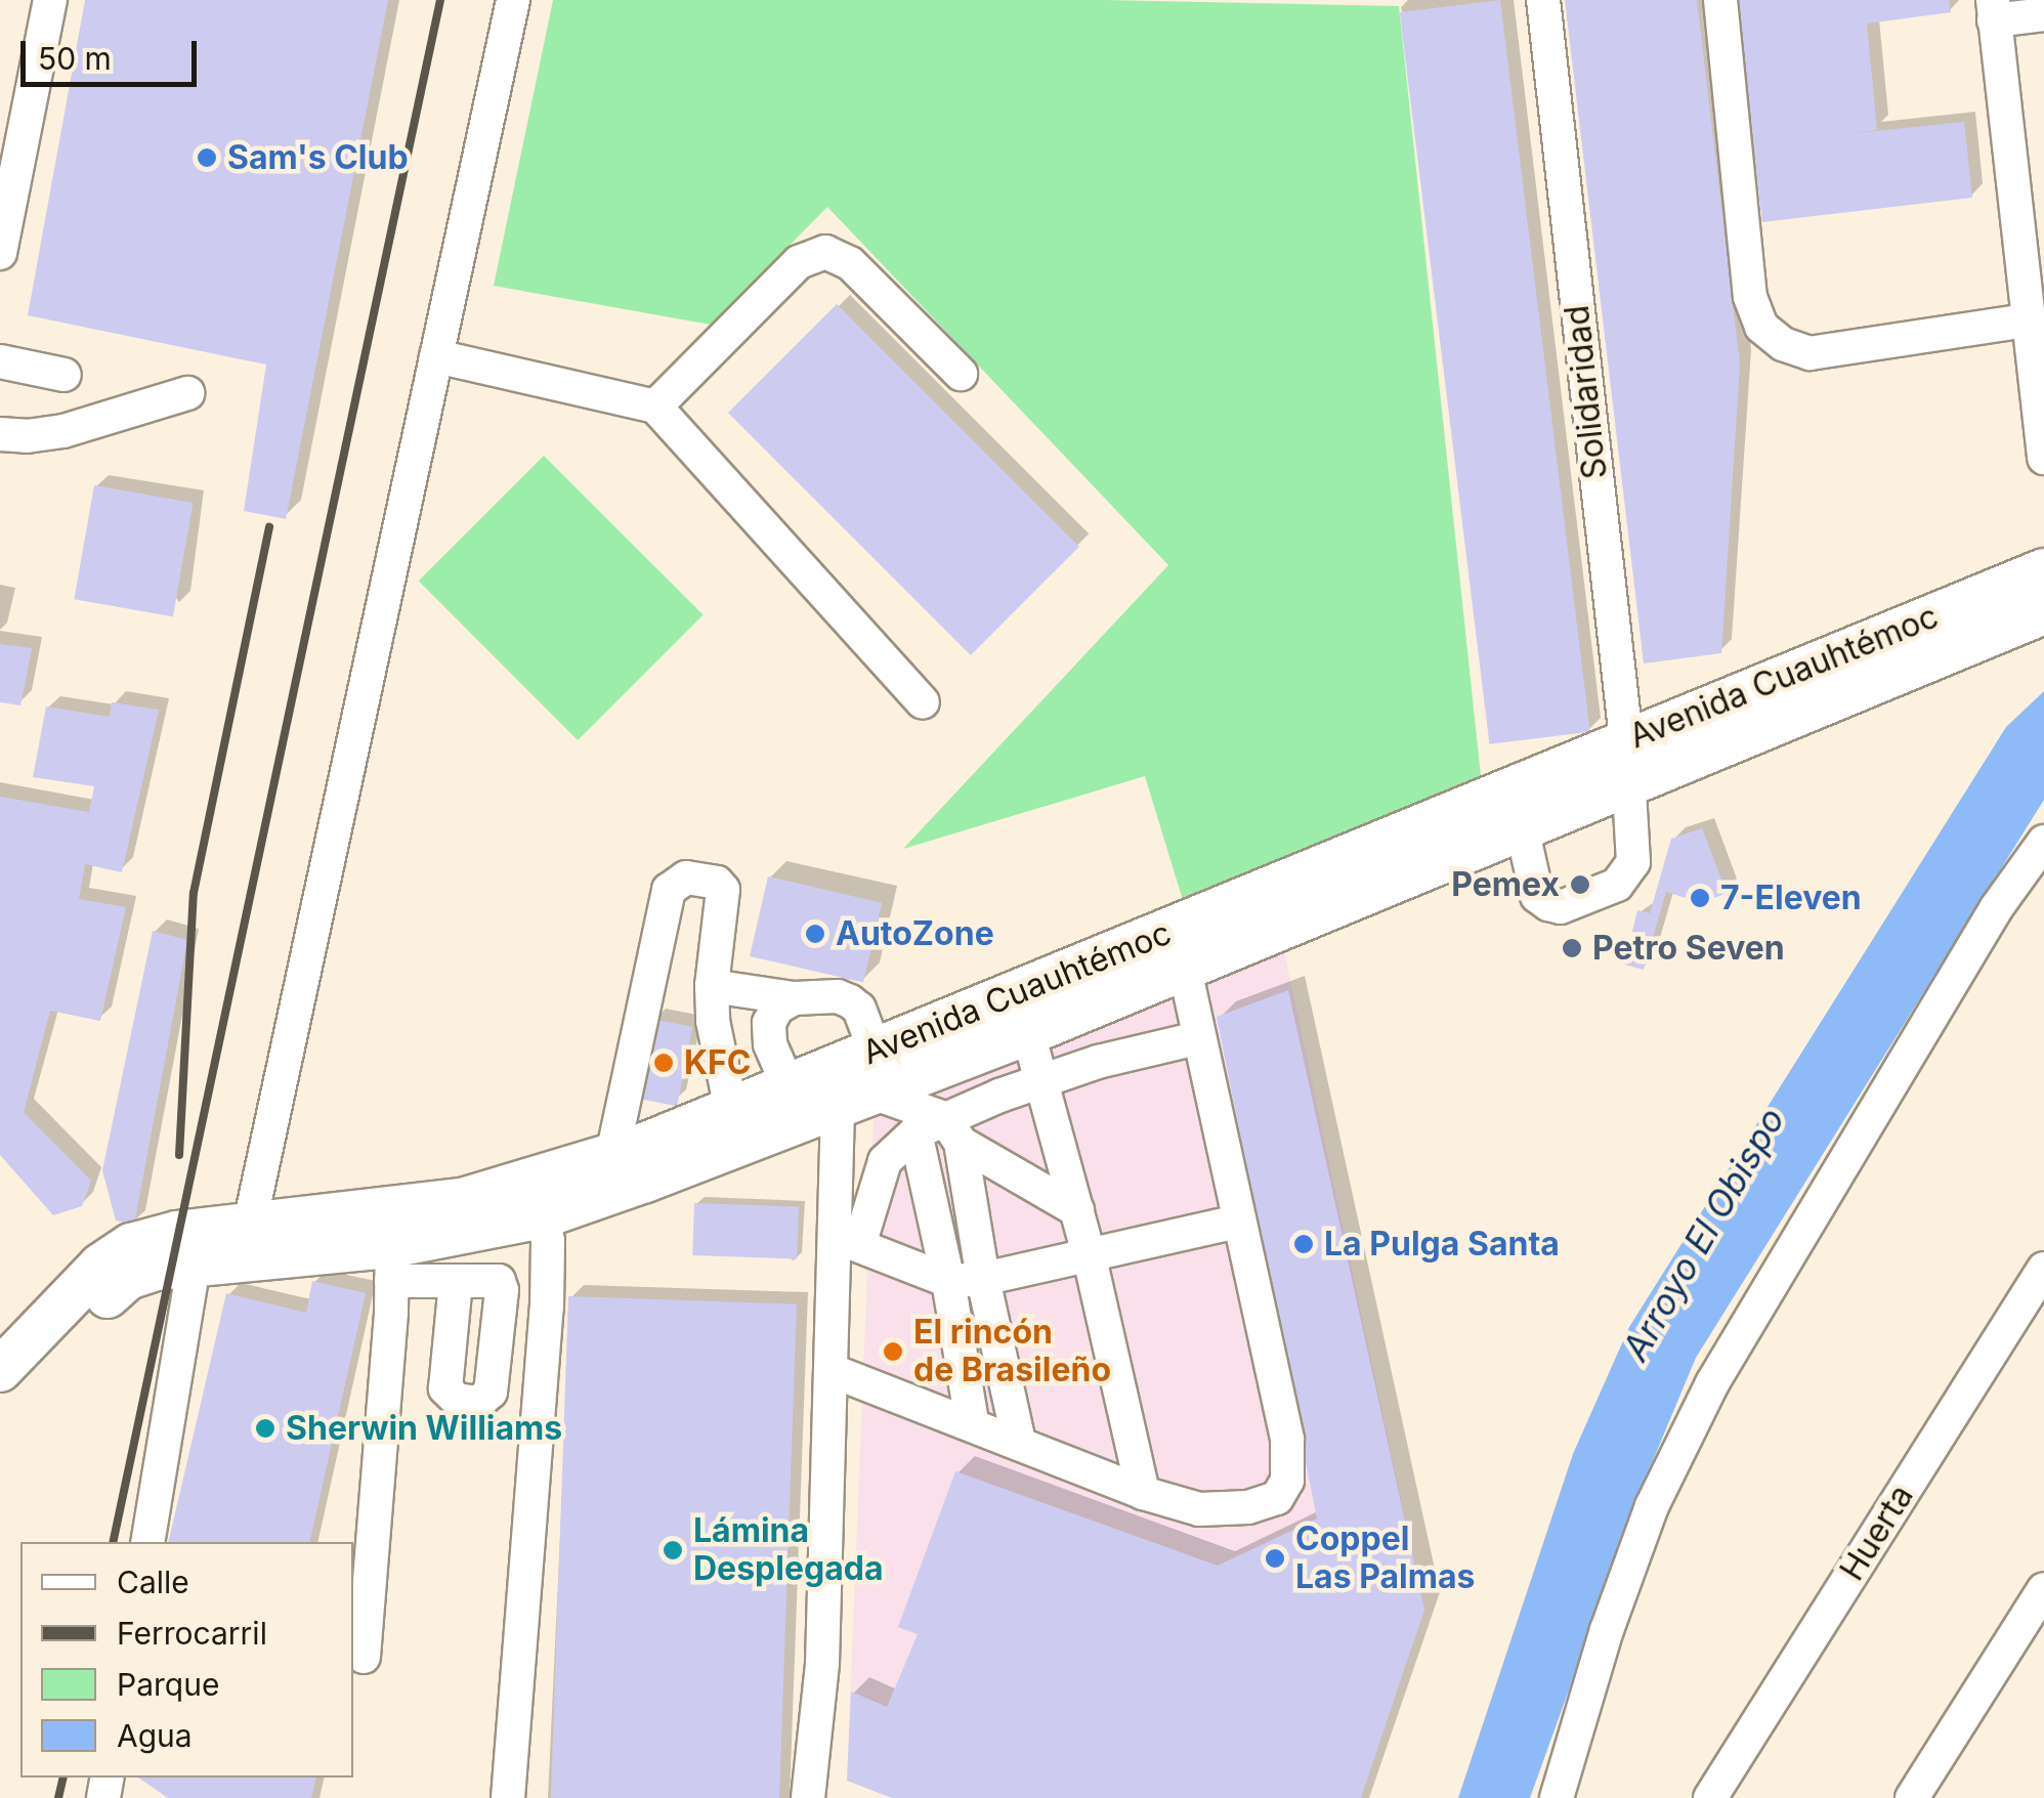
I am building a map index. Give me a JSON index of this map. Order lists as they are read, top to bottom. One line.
{"streets":{"main road":["Avenida Cuauhtémoc"],"street":["Solidaridad","Huerta"]},"crossings":[["Solidaridad","Avenida Cuauhtémoc"]],"water":["Arroyo El Obispo"],"places":["Sam's Club","Pemex","7-Eleven","AutoZone","Petro Seven","KFC","La Pulga Santa","El rincón de Brasileño","Sherwin Williams","Lámina Desplegada","Coppel Las Palmas"],"legend":["Calle","Ferrocarril","Parque","Agua"],"scale_bar":"50 m"}
